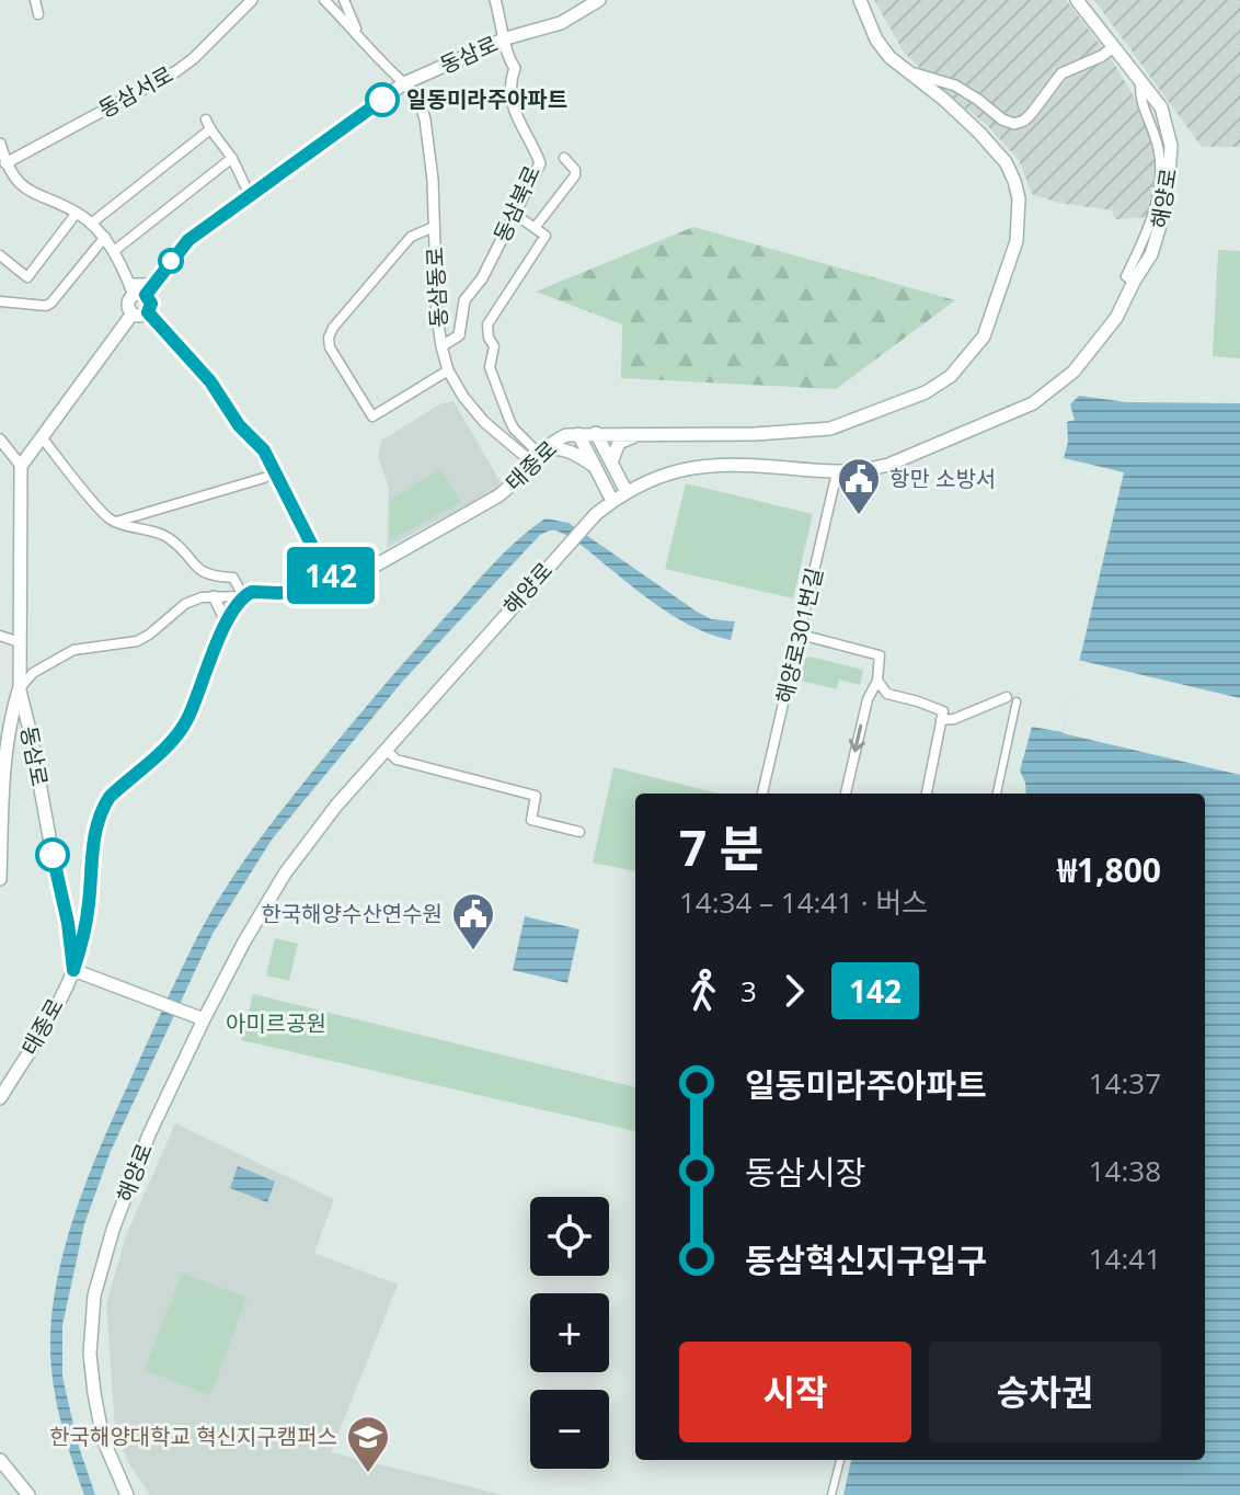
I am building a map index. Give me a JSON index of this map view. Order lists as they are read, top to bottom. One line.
{"streets":{"main road":["동삼로","해양로","태종로"],"street":["동삼서로","동삼북로","동삼동로","해양로301번길"]},"crossings":[["동삼로","동삼북로"],["동삼로","동삼동로"],["동삼로","태종로"],["해양로","해양로301번길"],["동삼북로","동삼동로"],["동삼동로","태종로"]],"parks":["아미르공원"],"places":{"other":["일동미라주아파트"],"public building":["항만 소방서","한국해양수산연수원"],"school or university":["한국해양대학교 혁신지구캠퍼스"]},"lines":["bus line 142"],"page":{"on_map":"142","heading":["7 분","14:34 – 14:41 · 버스","₩1,800"],"legs":["3","142"],"list":[{"name":"일동미라주아파트","value":"14:37"},{"name":"동삼시장","value":"14:38"},{"name":"동삼혁신지구입구","value":"14:41"}],"map_buttons":["+","−"],"buttons":["시작","승차권"]}}
